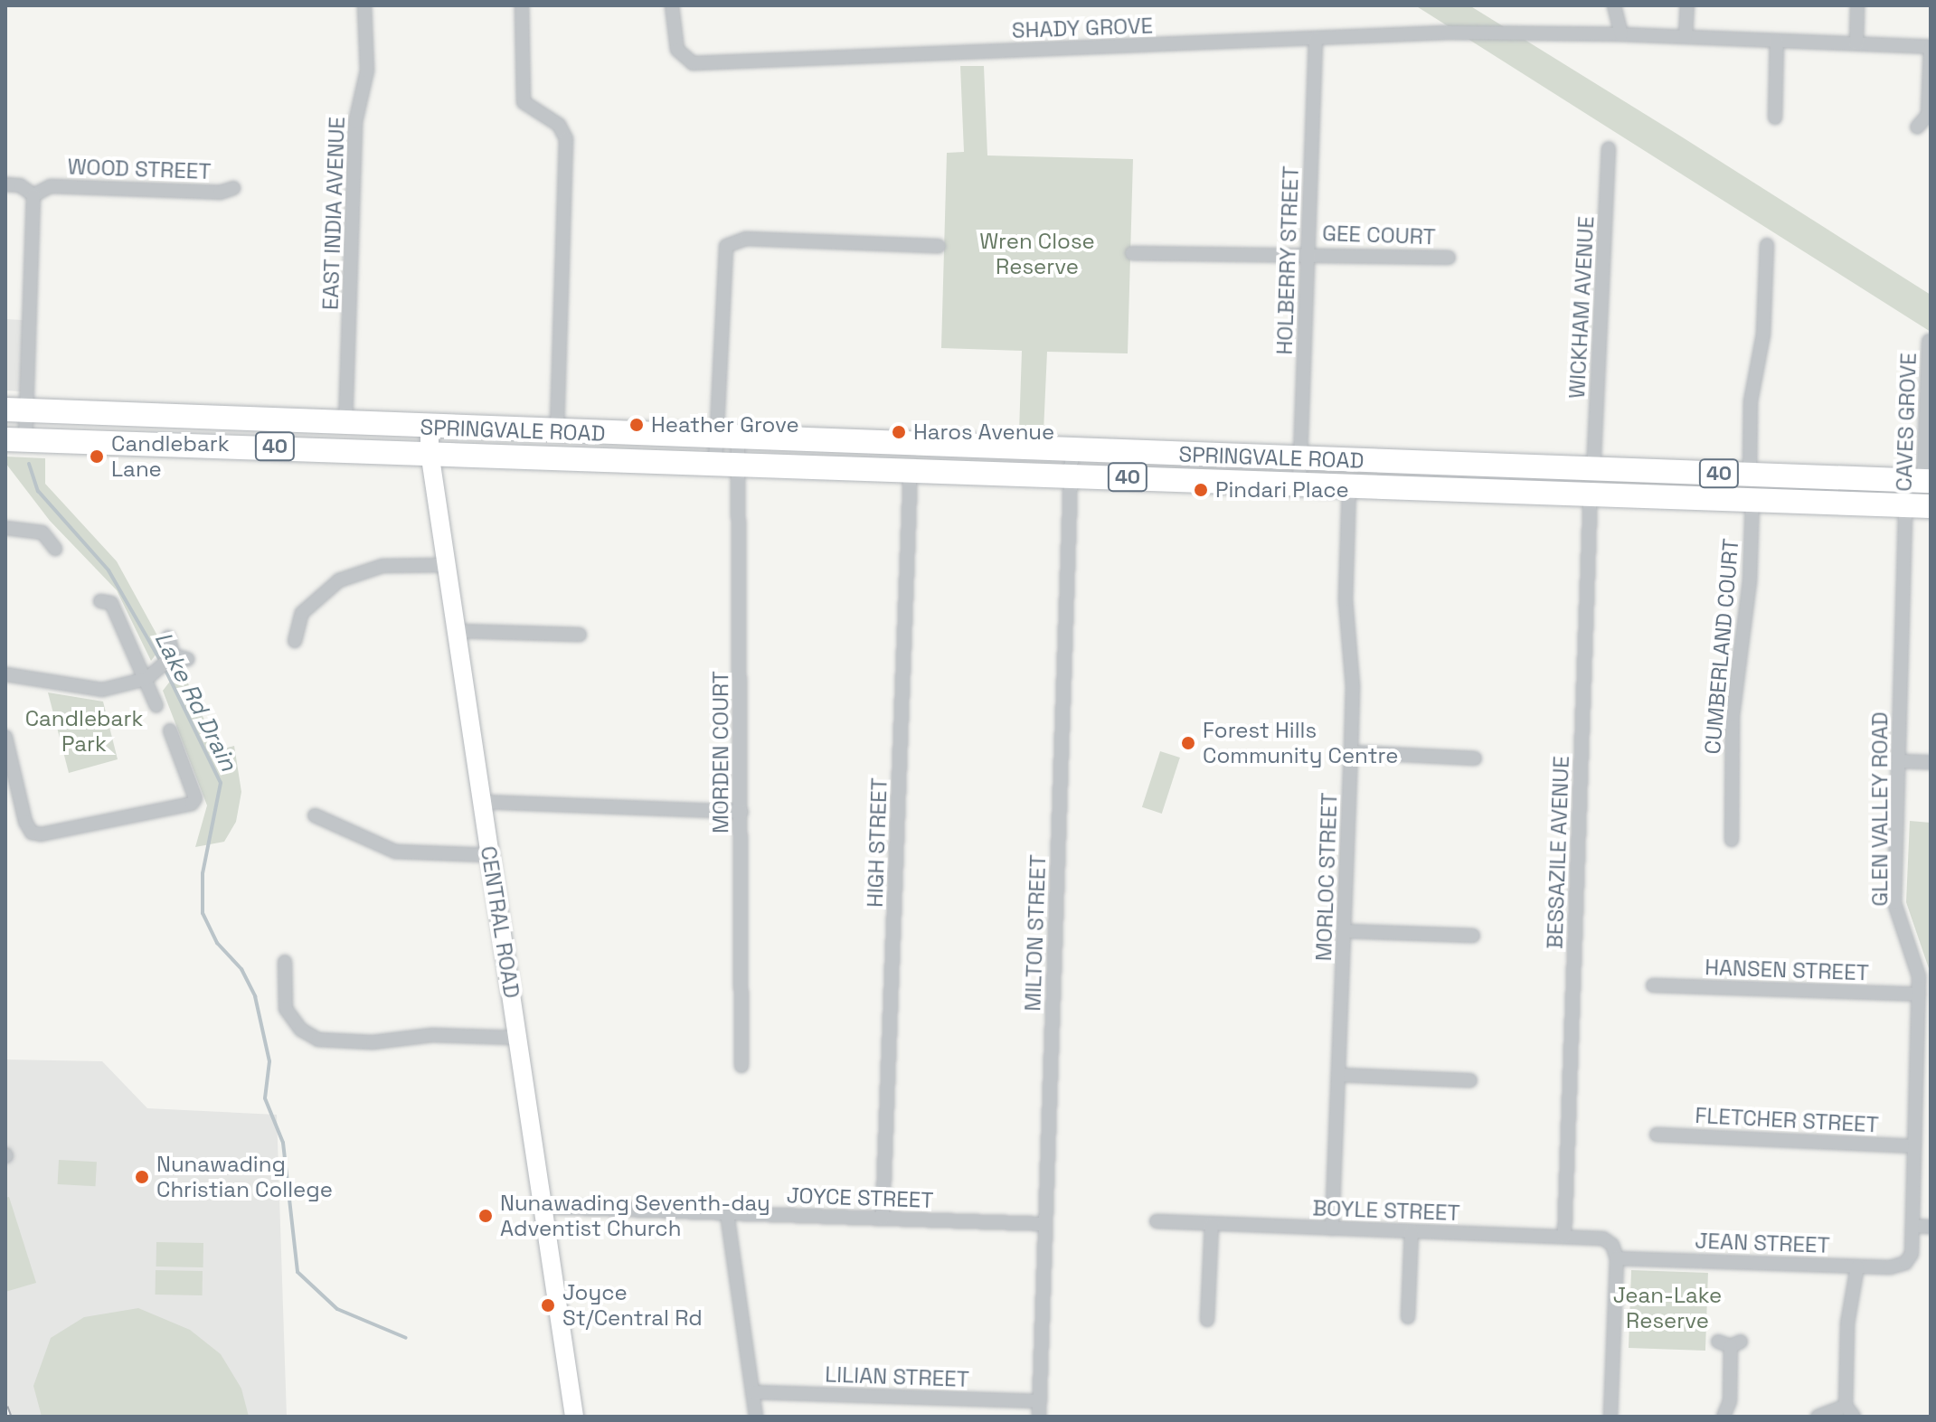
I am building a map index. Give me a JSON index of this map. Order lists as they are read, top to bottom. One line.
{"streets":{"highway":["SPRINGVALE ROAD","40"],"street":["SHADY GROVE","WOOD STREET","EAST INDIA AVENUE","GEE COURT","HOLBERRY STREET","WICKHAM AVENUE","CAVES GROVE","CUMBERLAND COURT","MORDEN COURT","GLEN VALLEY ROAD","HIGH STREET","BESSAZILE AVENUE","MORLOC STREET","CENTRAL ROAD","MILTON STREET","HANSEN STREET","FLETCHER STREET","JOYCE STREET","BOYLE STREET","JEAN STREET","LILIAN STREET"]},"crossings":[["SHADY GROVE","HOLBERRY STREET"],["EAST INDIA AVENUE","SPRINGVALE ROAD"],["GEE COURT","HOLBERRY STREET"],["HOLBERRY STREET","SPRINGVALE ROAD"],["WICKHAM AVENUE","SPRINGVALE ROAD"],["WICKHAM AVENUE","BESSAZILE AVENUE"],["CAVES GROVE","SPRINGVALE ROAD"],["CAVES GROVE","GLEN VALLEY ROAD"],["SPRINGVALE ROAD","CUMBERLAND COURT"],["SPRINGVALE ROAD","MORDEN COURT"],["SPRINGVALE ROAD","GLEN VALLEY ROAD"],["SPRINGVALE ROAD","HIGH STREET"],["SPRINGVALE ROAD","BESSAZILE AVENUE"],["SPRINGVALE ROAD","MORLOC STREET"],["SPRINGVALE ROAD","CENTRAL ROAD"],["SPRINGVALE ROAD","MILTON STREET"],["GLEN VALLEY ROAD","HANSEN STREET"],["GLEN VALLEY ROAD","FLETCHER STREET"],["GLEN VALLEY ROAD","JEAN STREET"],["HIGH STREET","JOYCE STREET"],["BESSAZILE AVENUE","BOYLE STREET"],["MORLOC STREET","BOYLE STREET"],["CENTRAL ROAD","JOYCE STREET"],["MILTON STREET","JOYCE STREET"],["MILTON STREET","LILIAN STREET"],["BOYLE STREET","JEAN STREET"]],"water":["Lake Rd Drain"],"parks":["Wren Close Reserve","Candlebark Park","Jean-Lake Reserve"],"places":["Heather Grove","Haros Avenue","Candlebark Lane","Pindari Place","Forest Hills Community Centre","Nunawading Christian College","Nunawading Seventh-day Adventist Church","Joyce St/Central Rd"]}
